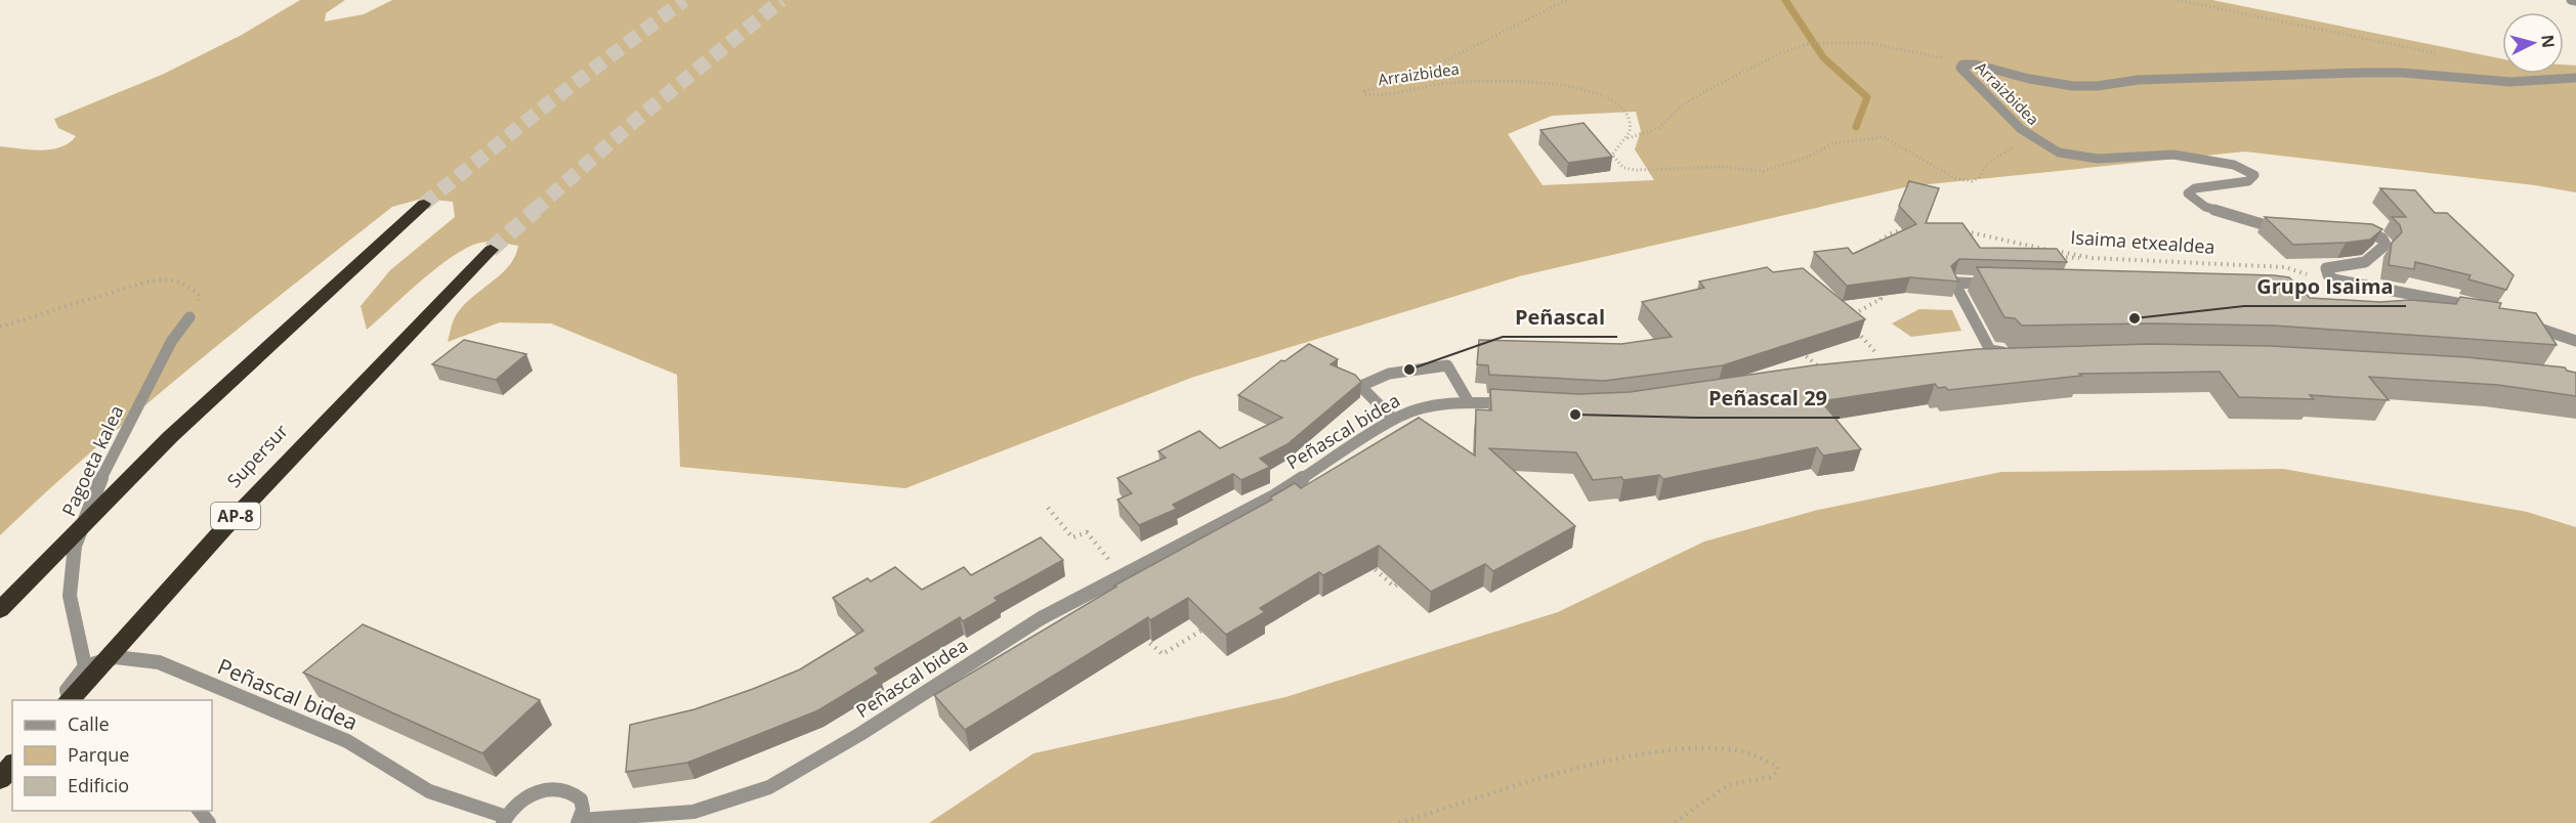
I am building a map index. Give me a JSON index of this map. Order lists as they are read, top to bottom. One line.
{"streets":{"highway":["Supersur","AP-8"],"street":["Arraizbidea","Peñascal bidea","Pagoeta kalea"],"path":["Isaima etxealdea"]},"crossings":[["Peñascal bidea","Pagoeta kalea"]],"places":["Grupo Isaima","Peñascal","Peñascal 29"],"legend":["Calle","Parque","Edificio"],"north":"right"}
